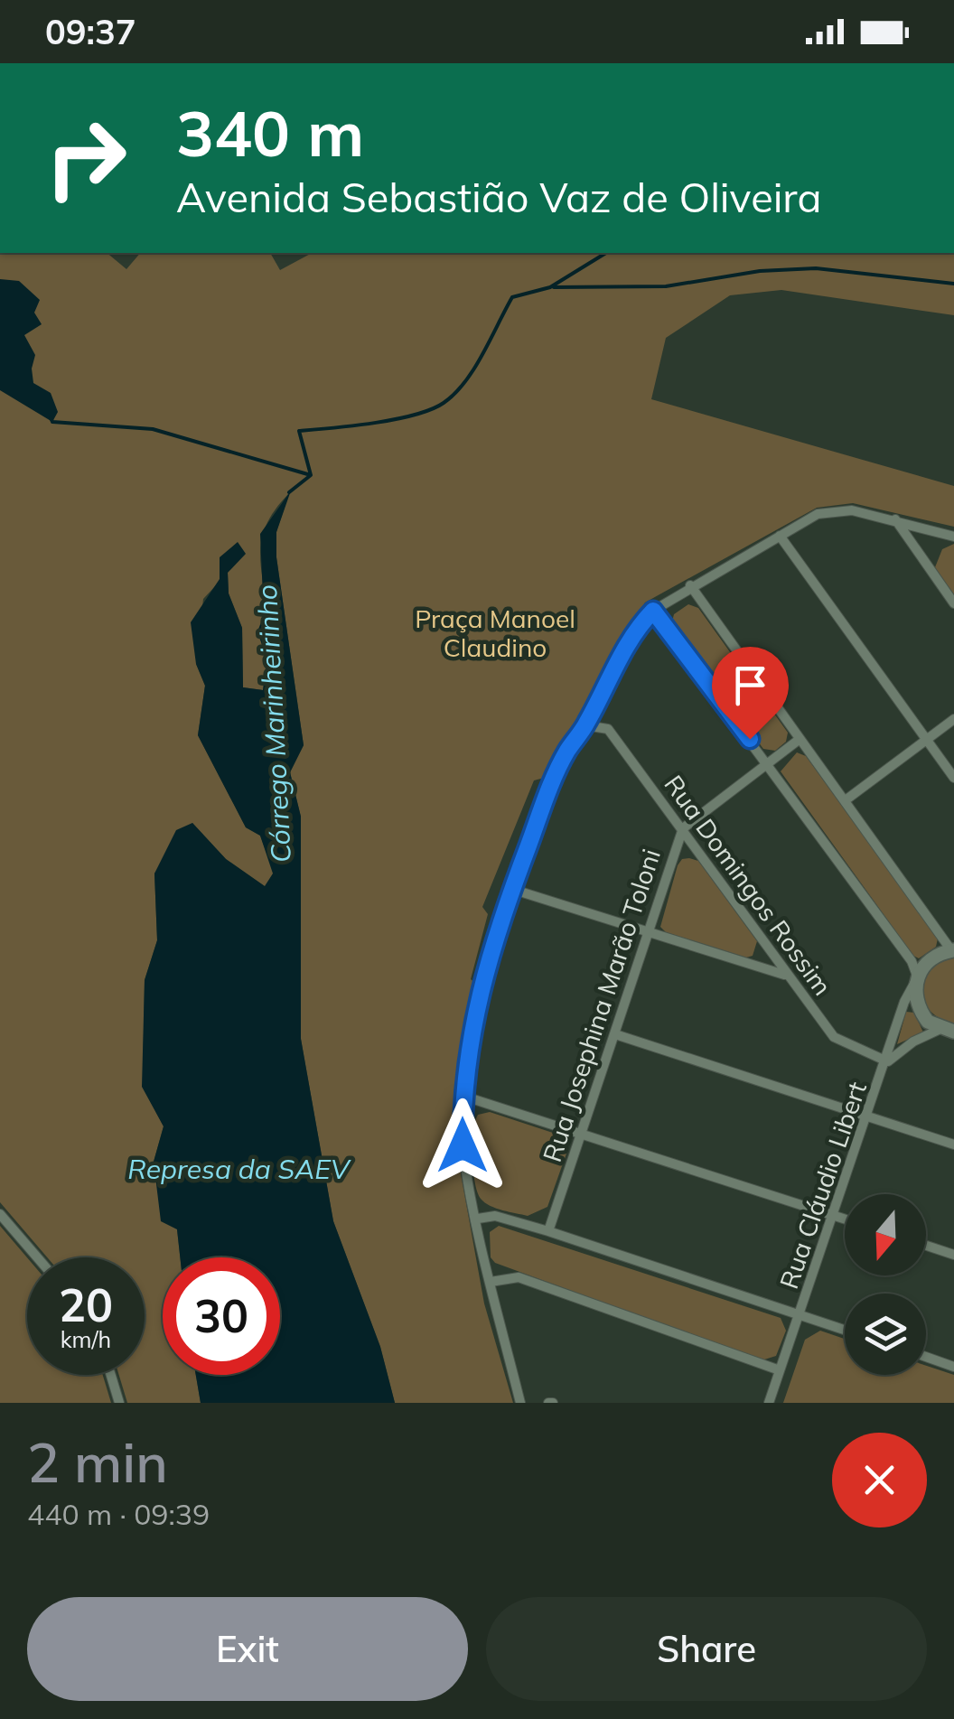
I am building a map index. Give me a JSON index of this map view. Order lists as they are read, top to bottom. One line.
{"streets":{"street":["Rua Domingos Rossim","Rua Josephina Marão Toloni","Rua Cláudio Libert"]},"crossings":[["Rua Domingos Rossim","Rua Josephina Marão Toloni"],["Rua Domingos Rossim","Rua Cláudio Libert"]],"water":["Córrego Marinheirinho","Represa da SAEV"],"parks":["Praça Manoel Claudino"],"north":"bottom","page":{"status":"09:37","turn":["340 m","Avenida Sebastião Vaz de Oliveira"],"speed":"20 km/h","limit":"30","heading":["2 min","440 m · 09:39"],"buttons":["Exit","Share"]}}
